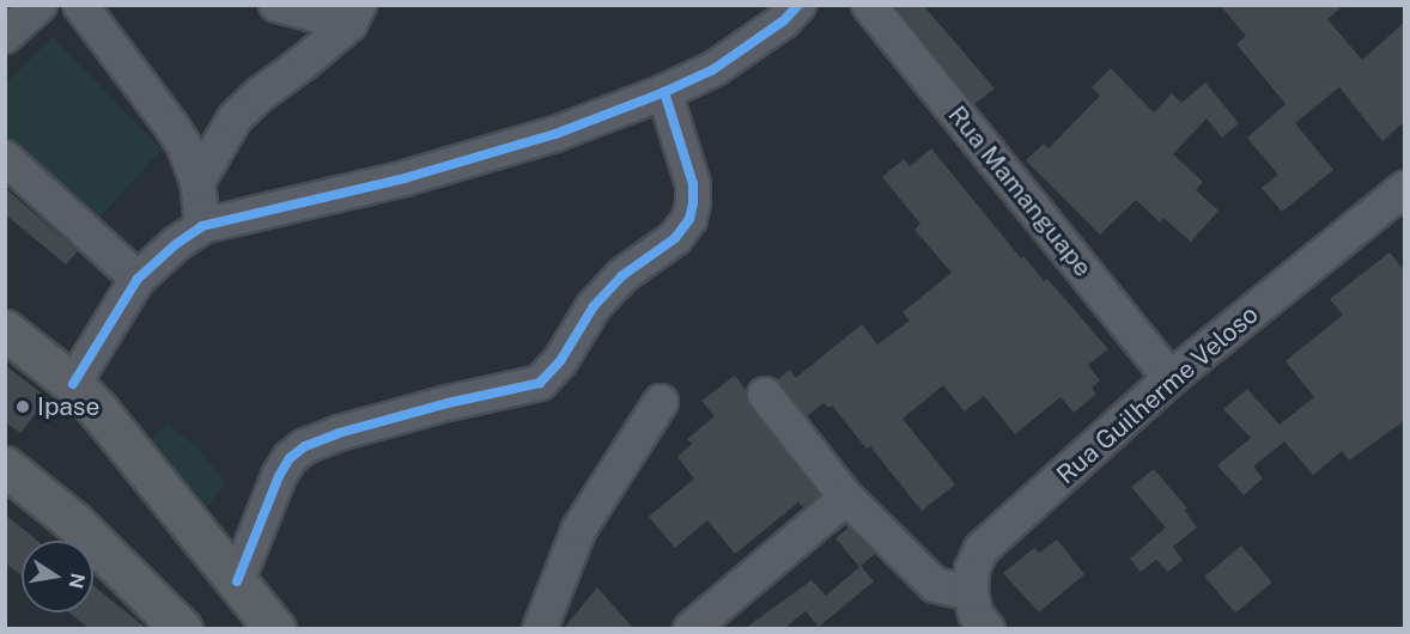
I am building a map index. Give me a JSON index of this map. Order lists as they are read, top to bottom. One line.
{"streets":{"street":["Rua Mamanguape","Rua Guilherme Veloso"]},"crossings":[["Rua Mamanguape","Rua Guilherme Veloso"]],"places":["Ipase"],"north":"right"}
